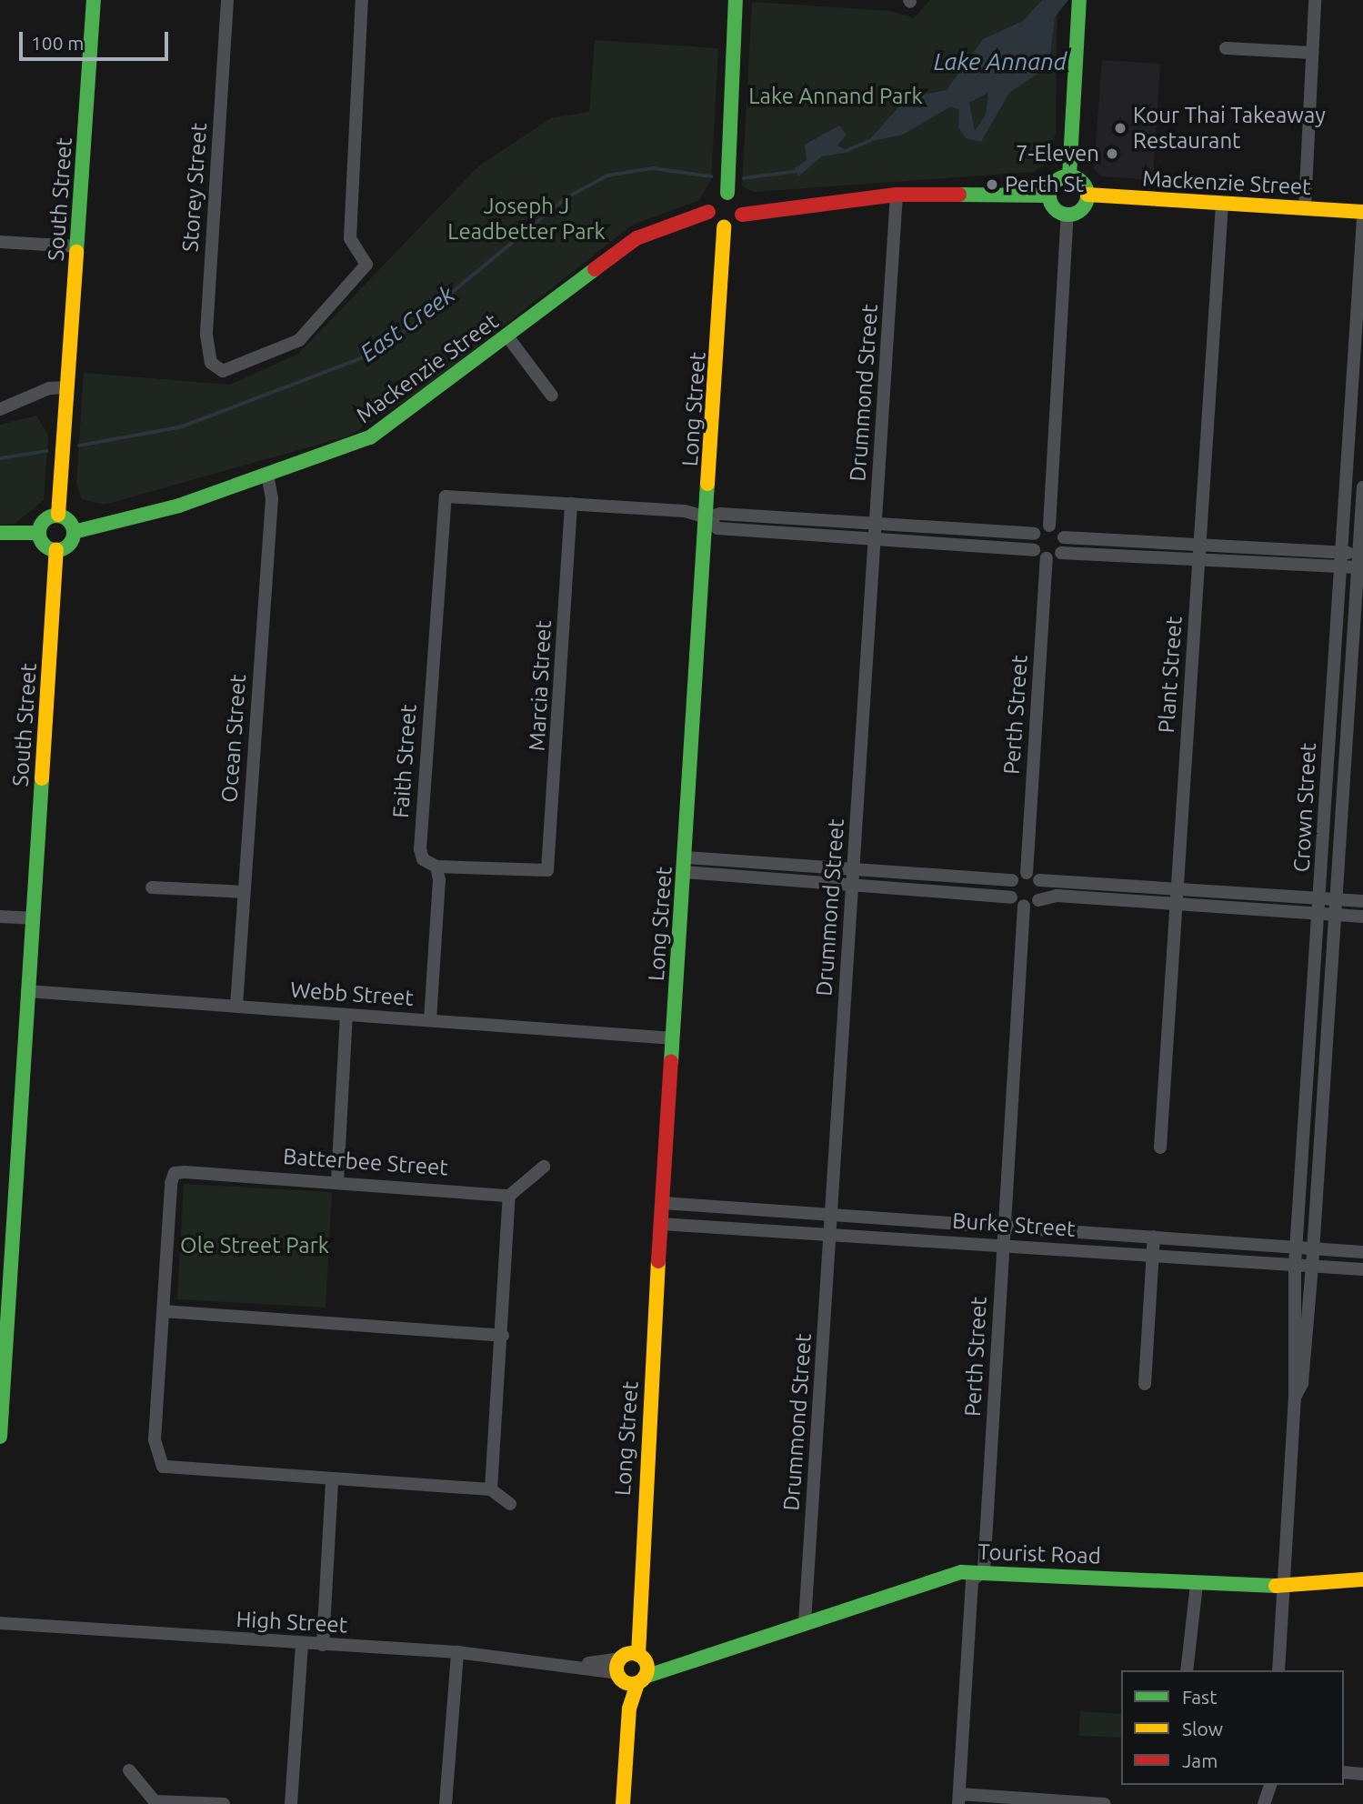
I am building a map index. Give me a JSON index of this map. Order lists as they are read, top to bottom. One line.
{"streets":{"street":["Mackenzie Street","Storey Street","South Street","Drummond Street","Long Street","Plant Street","Marcia Street","Perth Street","Ocean Street","Faith Street","Crown Street","Webb Street","Batterbee Street","Burke Street","Tourist Road","High Street"]},"crossings":[["Mackenzie Street","South Street"],["Mackenzie Street","Long Street"],["Mackenzie Street","Plant Street"],["Mackenzie Street","Ocean Street"],["South Street","Webb Street"],["Drummond Street","Burke Street"],["Drummond Street","Tourist Road"],["Long Street","Webb Street"],["Long Street","Burke Street"],["Long Street","Tourist Road"],["Long Street","High Street"],["Marcia Street","Faith Street"],["Perth Street","Burke Street"],["Perth Street","Tourist Road"],["Ocean Street","Webb Street"],["Crown Street","Burke Street"],["Crown Street","Tourist Road"],["Tourist Road","High Street"]],"water":["Lake Annand","East Creek"],"parks":["Lake Annand Park","Joseph J Leadbetter Park","Ole Street Park"],"places":["Kour Thai Takeaway Restaurant","7-Eleven","Perth St"],"legend":["Fast","Slow","Jam"],"scale_bar":"100 m"}
